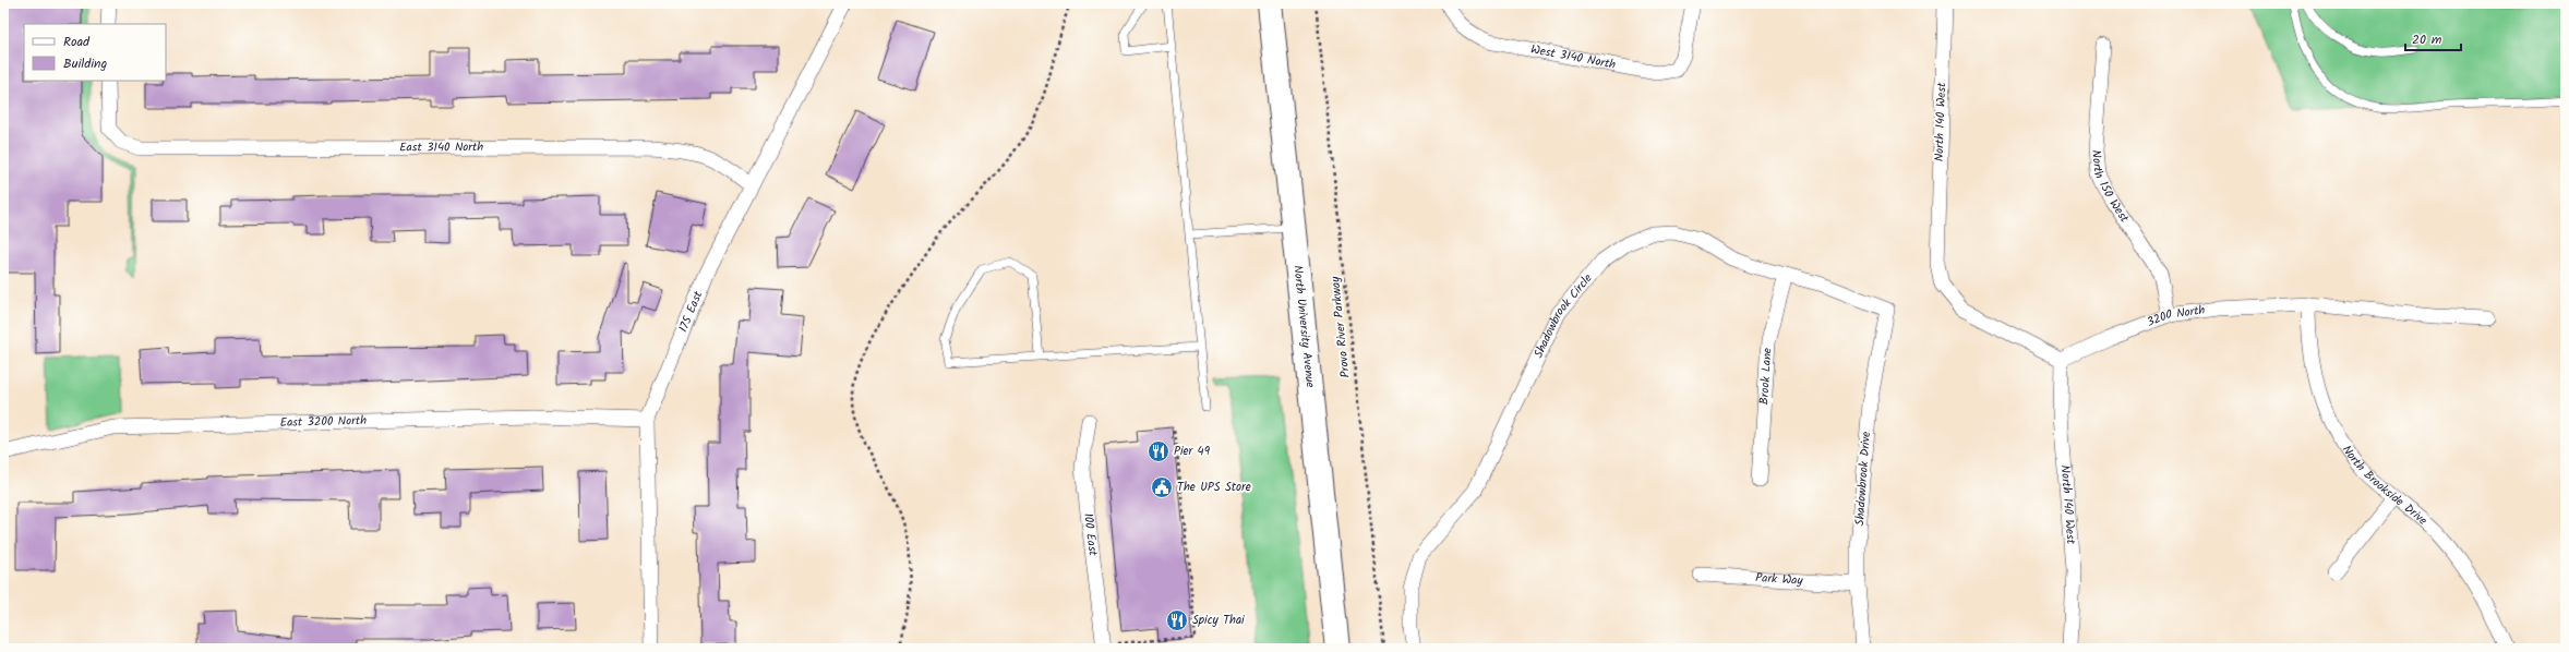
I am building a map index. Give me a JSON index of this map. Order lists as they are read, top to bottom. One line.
{"streets":{"highway":["North University Avenue"],"street":["West 3140 North","North 140 West","East 3140 North","North 150 West","175 East","Shadowbrook Circle","3200 North","Brook Lane","East 3200 North","Shadowbrook Drive","North Brookside Drive","100 East","Park Way"],"path":["Provo River Parkway"]},"crossings":[["North 140 West","3200 North"],["East 3140 North","175 East"],["North 150 West","3200 North"],["175 East","East 3200 North"],["Shadowbrook Circle","Brook Lane"],["Shadowbrook Circle","Shadowbrook Drive"],["3200 North","North Brookside Drive"],["Shadowbrook Drive","Park Way"]],"places":{"restaurant":["Pier 49","Spicy Thai"],"public building":["The UPS Store"]},"legend":["Road","Building"],"scale_bar":"20 m"}
